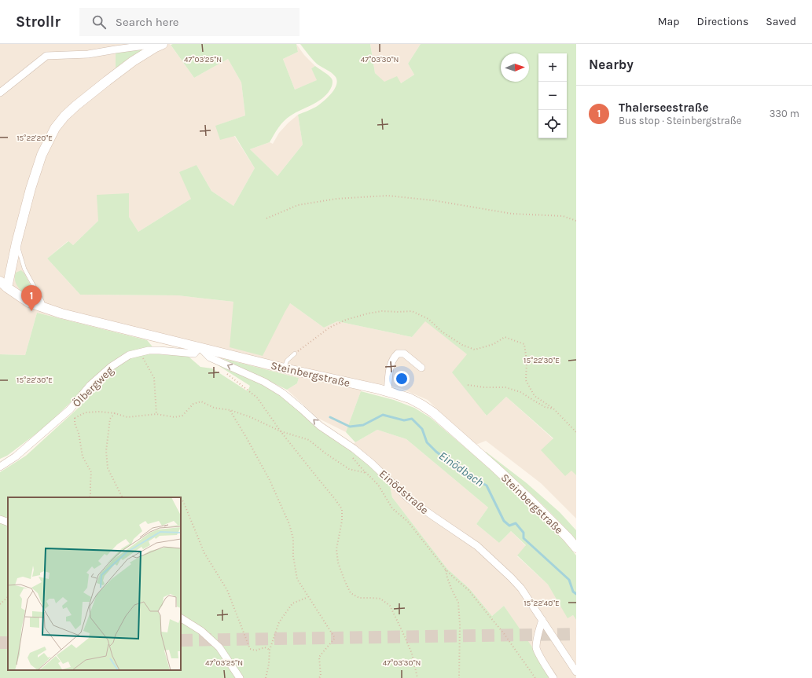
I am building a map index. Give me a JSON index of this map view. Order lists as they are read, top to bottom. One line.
{"streets":{"main road":["Steinbergstraße"],"street":["Ölbergweg","Einödstraße"]},"crossings":[["Steinbergstraße","Ölbergweg"],["Steinbergstraße","Einödstraße"],["Ölbergweg","Einödstraße"]],"one_way":["Einödstraße"],"water":["Einödbach"],"north":"right","page":{"header":"Strollr","search":"Search here","nav":["Map","Directions","Saved"],"heading":"Nearby","map_buttons":["+","−"],"list":[{"mark":"1","name":"Thalerseestraße","note":"Bus stop · Steinbergstraße","value":"330 m"}],"pins":"1"},"coordinates":["47°03'25\"N","47°03'30\"N","15°22'20\"E","15°22'30\"E","15°22'40\"E"]}
